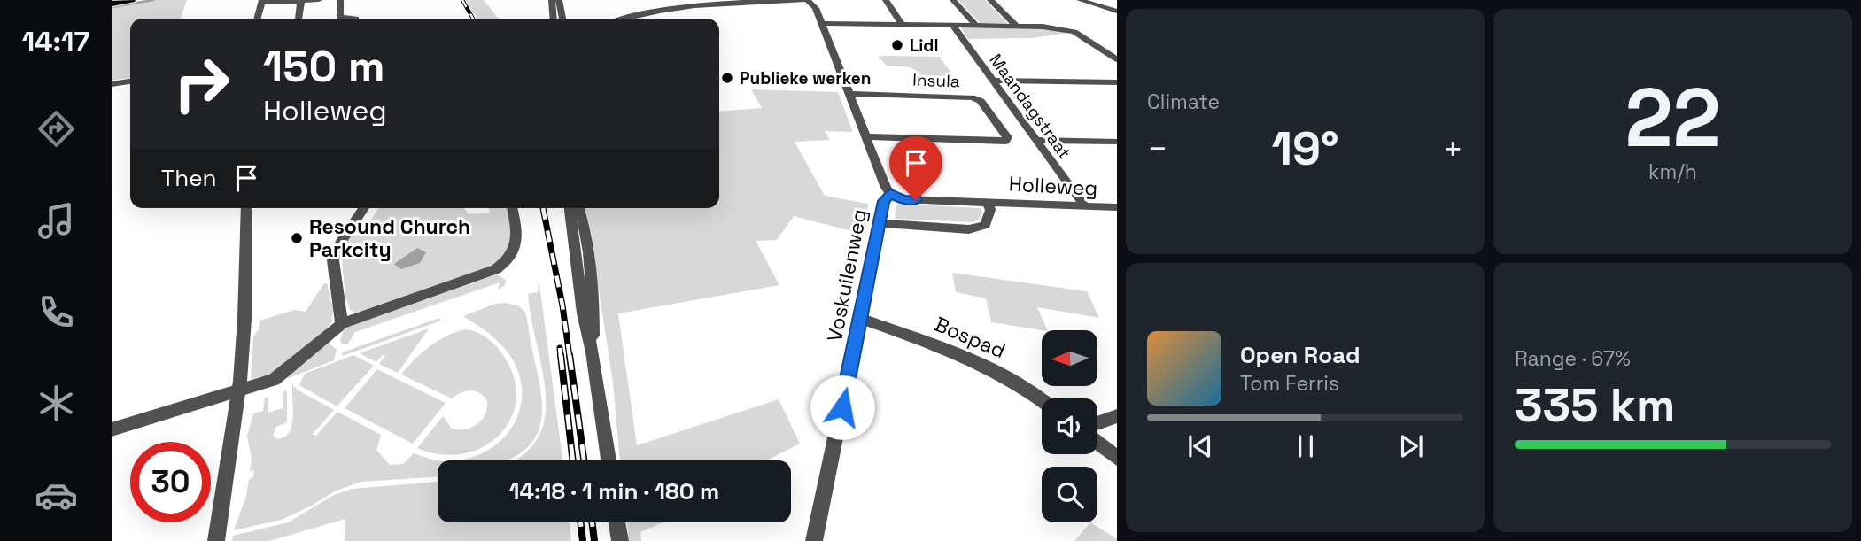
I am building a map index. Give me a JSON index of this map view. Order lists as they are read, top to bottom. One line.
{"streets":{"street":["Insula","Maandagstraat","Holleweg","Voskuilenweg","Bospad"]},"crossings":[["Insula","Voskuilenweg"],["Maandagstraat","Holleweg"],["Holleweg","Voskuilenweg"],["Voskuilenweg","Bospad"]],"places":["Lidl","Publieke werken","Resound Church Parkcity"],"north":"left","page":{"tabs":"14:17","tile":["Climate",["22","km/h"],["Range · 67%","335 km"]],"turn":["150 m","Holleweg"],"heat":["−","19°","+"],"then":"Then","song":["Open Road","Tom Ferris"],"limit":"30","trip":"14:18 · 1 min · 180 m"}}
